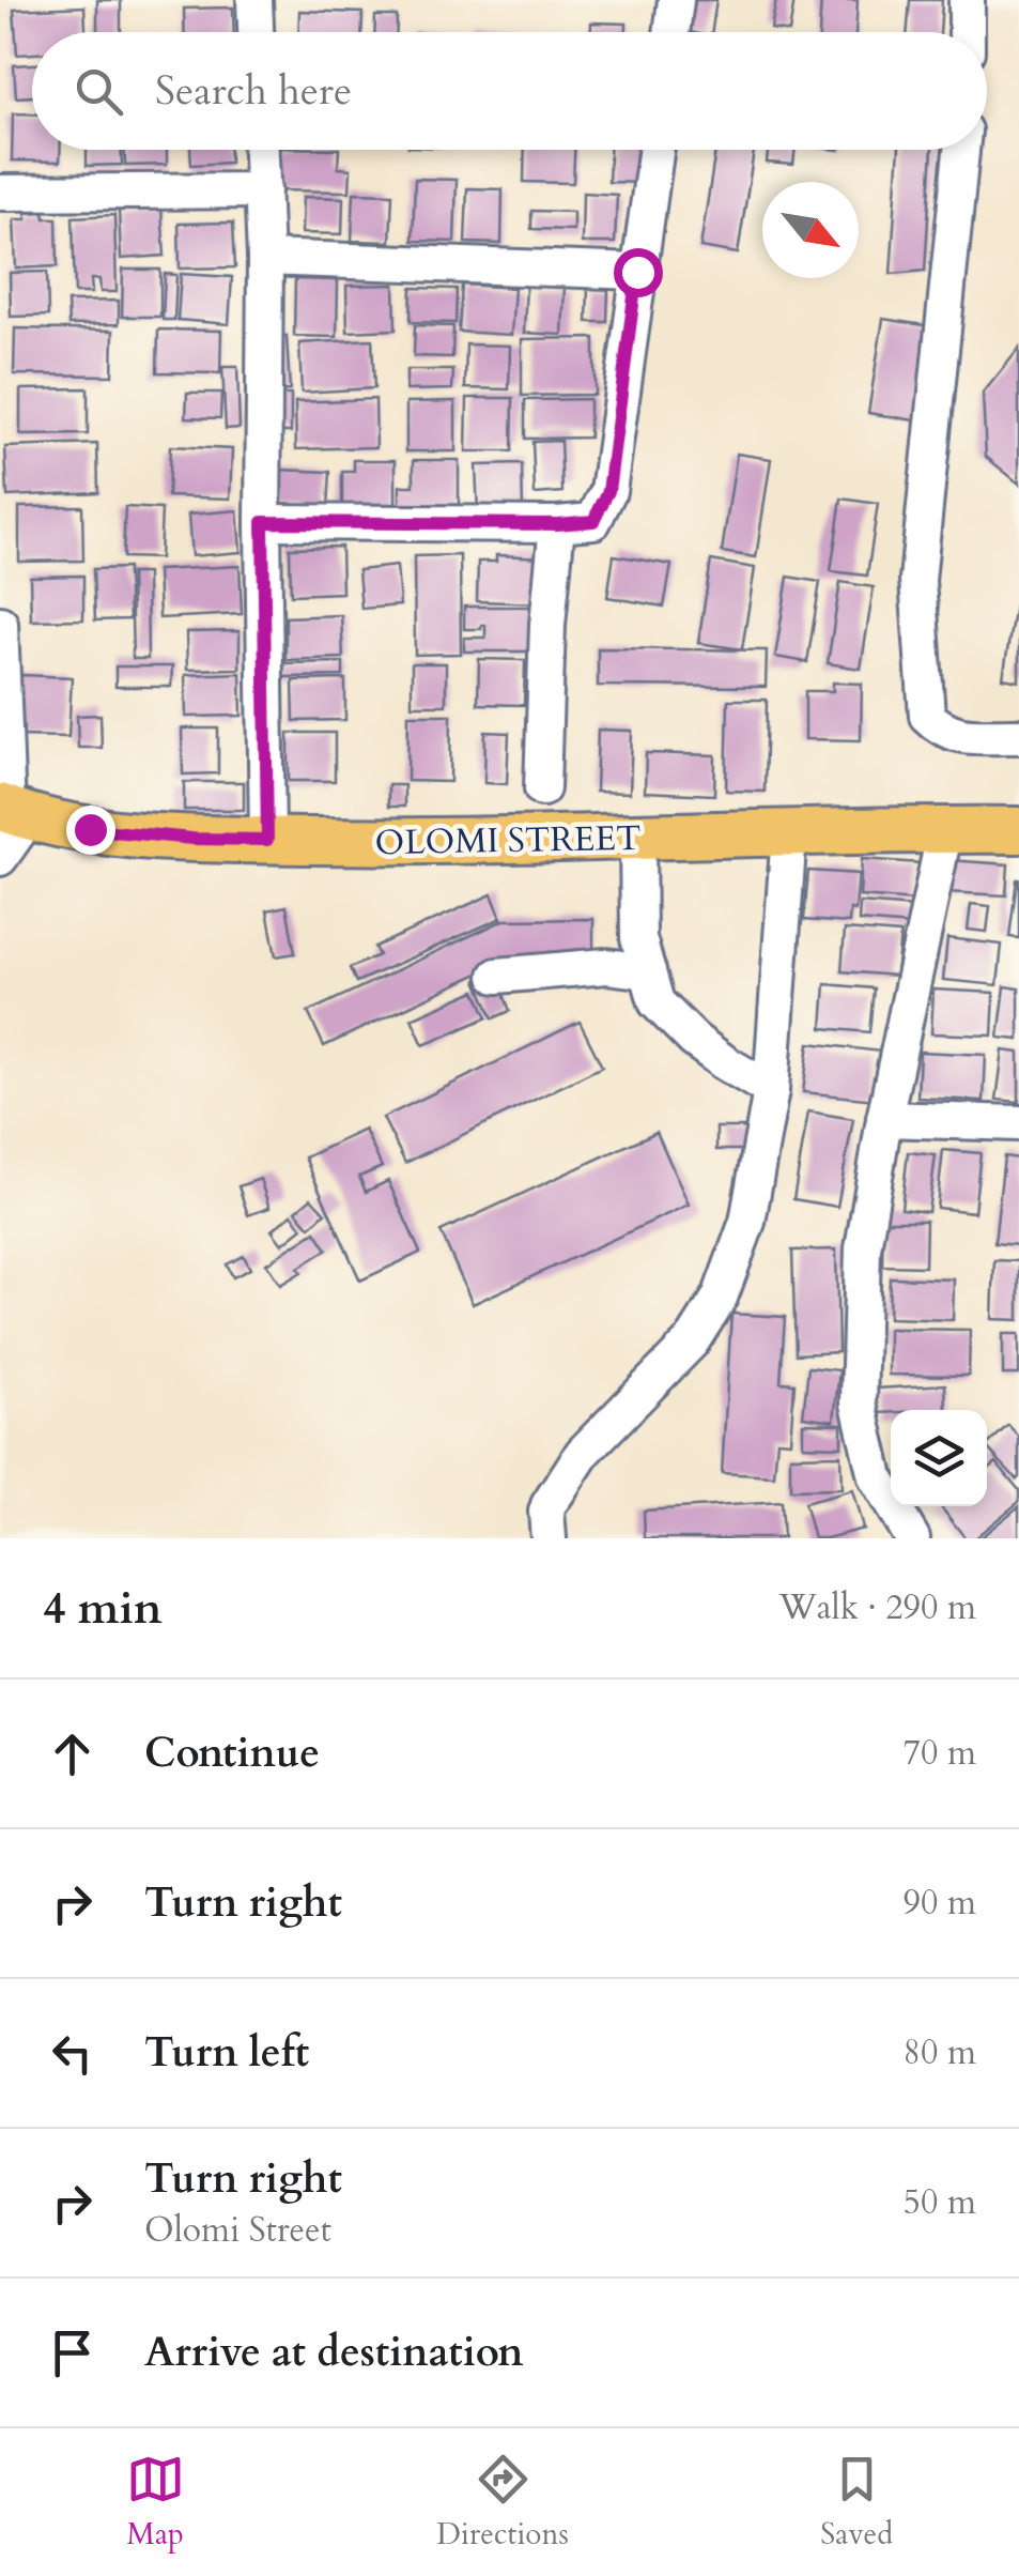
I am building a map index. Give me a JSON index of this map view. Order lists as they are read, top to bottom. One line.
{"streets":{"main road":["OLOMI STREET"]},"north":"bottom right","page":{"search":"Search here","heading":["4 min","Walk · 290 m"],"list":[["Continue","70 m"],["Turn right","90 m"],["Turn left","80 m"],["Turn right","Olomi Street","50 m"],"Arrive at destination"],"nav":["Map","Directions","Saved"]}}
